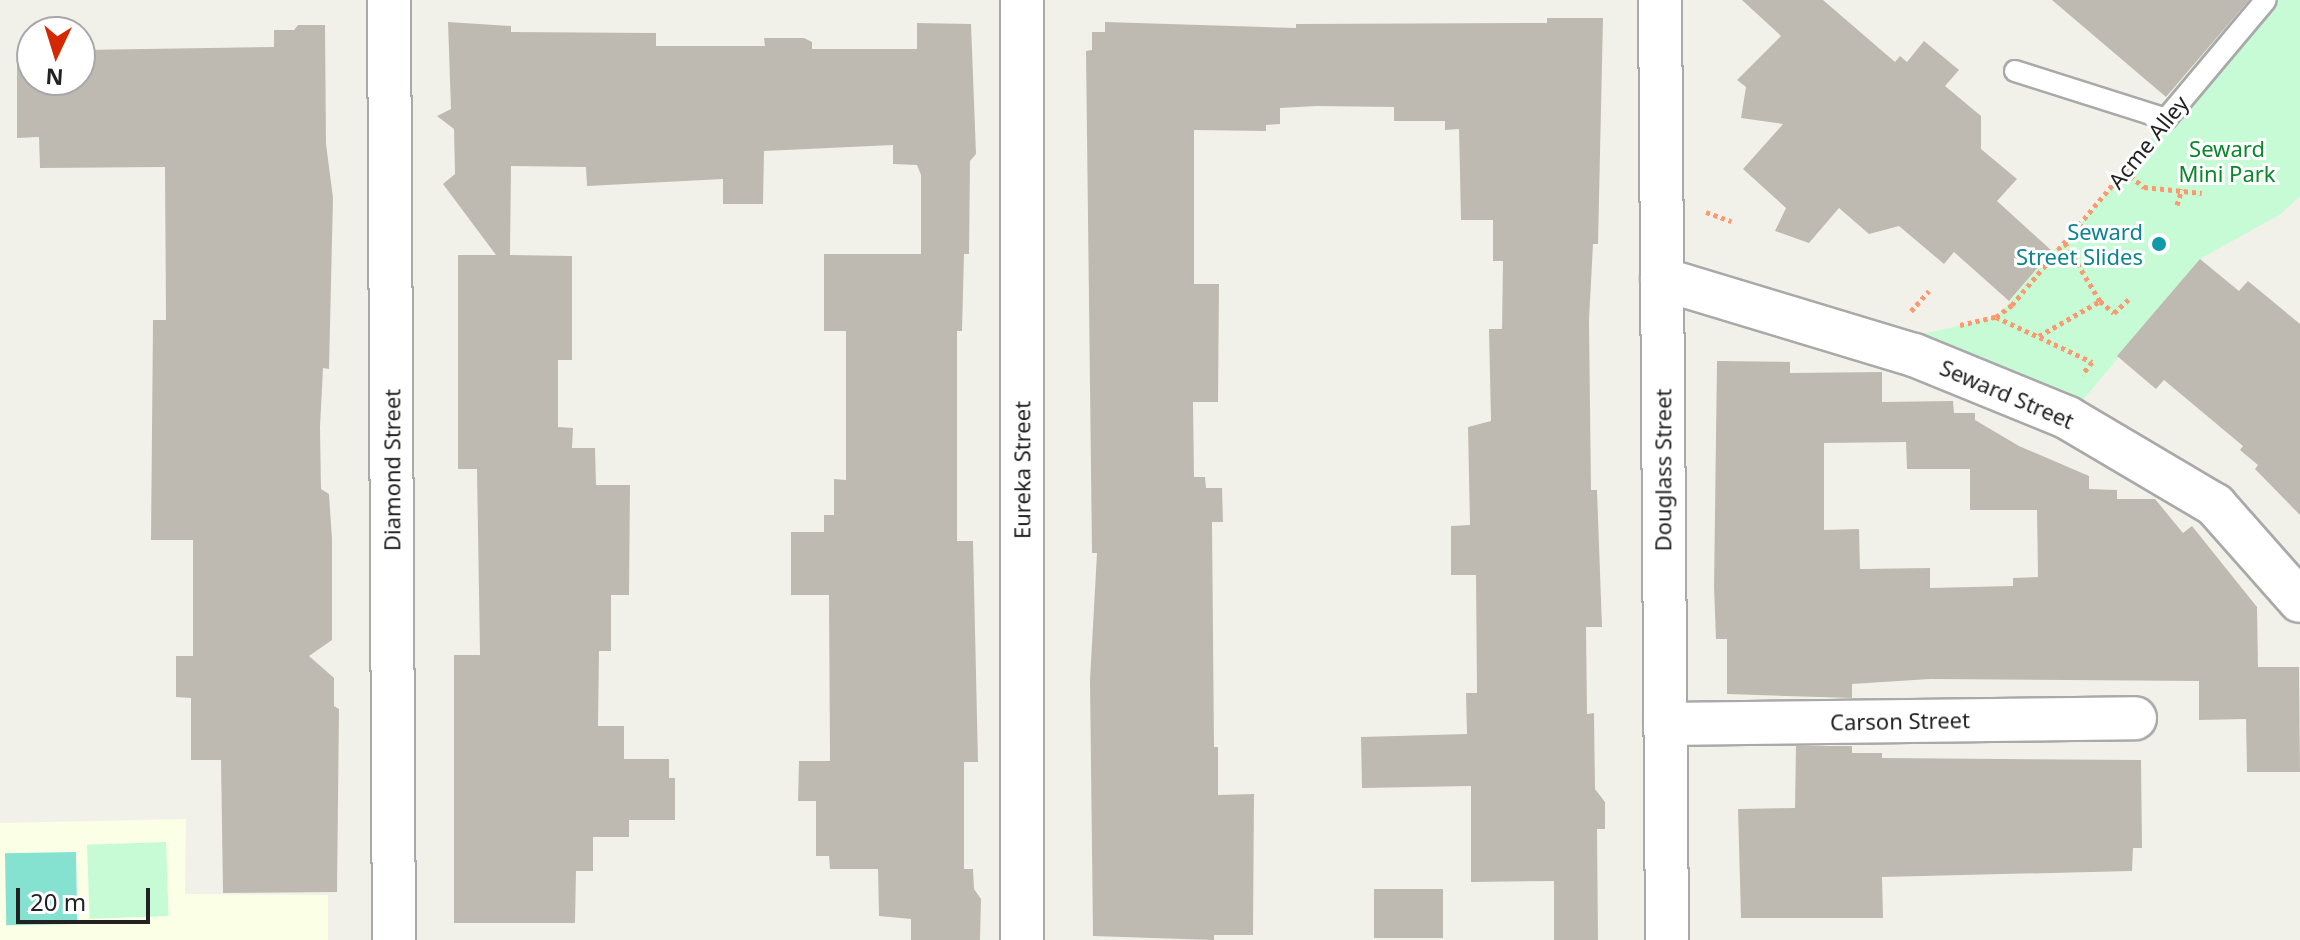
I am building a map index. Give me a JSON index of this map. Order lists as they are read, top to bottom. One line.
{"streets":{"street":["Seward Street","Diamond Street","Eureka Street","Douglass Street","Carson Street"],"lane":["Acme Alley"]},"crossings":[["Seward Street","Douglass Street"],["Douglass Street","Carson Street"]],"parks":["Seward Mini Park"],"places":["Seward Street Slides"],"scale_bar":"20 m","north":"bottom"}
